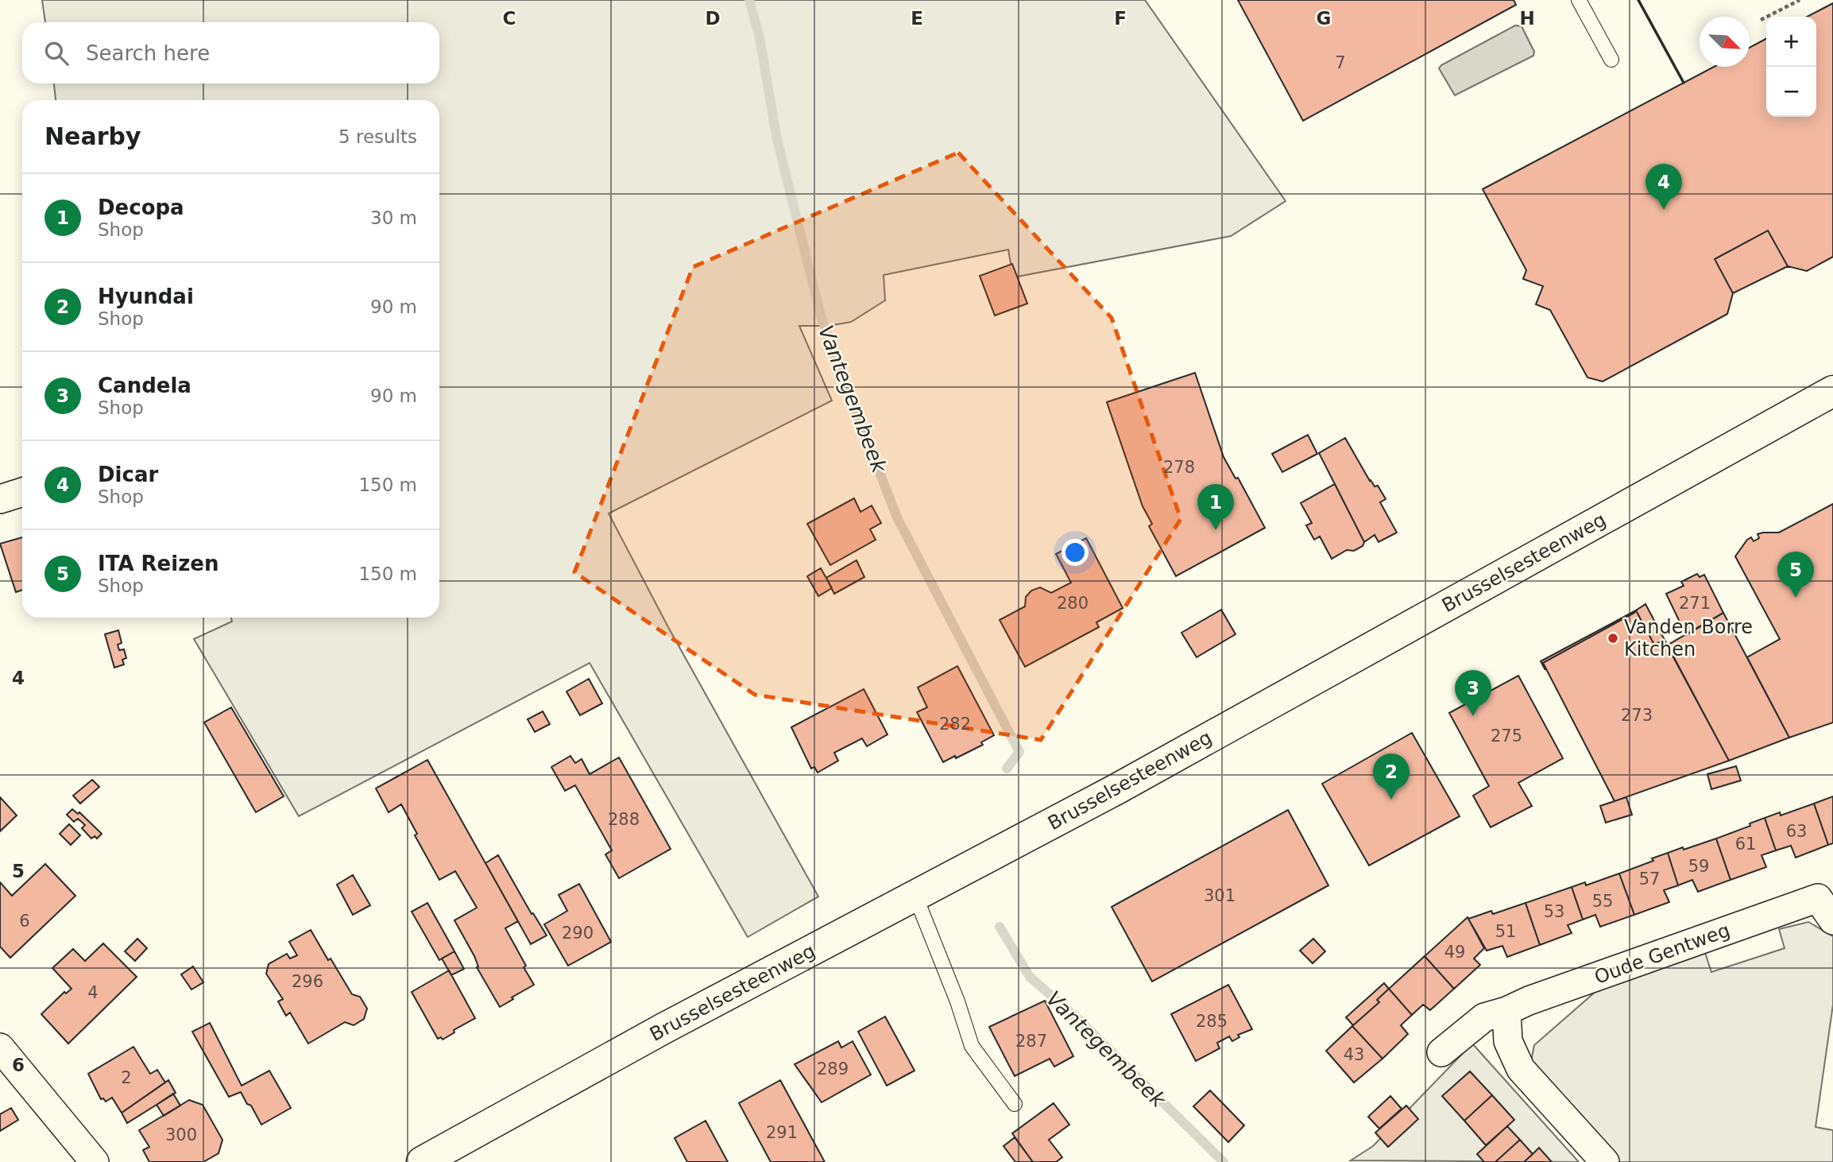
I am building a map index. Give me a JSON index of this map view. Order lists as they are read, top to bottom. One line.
{"streets":{"main road":["Brusselsesteenweg"],"street":["Oude Gentweg"]},"water":["Vantegembeek"],"places":["Vanden Borre Kitchen"],"house_numbers":["7","278","280","271","273","282","275","288","63","61","59","57","301","55","53","6","51","290","49","296","4","285","287","43","289","2","291","300"],"north":"bottom right","page":{"map_buttons":["+","−"],"search":"Search here","heading":["Nearby","5 results"],"pins":["4","1","5","3","2"],"list":[{"mark":"1","name":"Decopa","note":"Shop","value":"30 m"},{"mark":"2","name":"Hyundai","note":"Shop","value":"90 m"},{"mark":"3","name":"Candela","note":"Shop","value":"90 m"},{"mark":"4","name":"Dicar","note":"Shop","value":"150 m"},{"mark":"5","name":"ITA Reizen","note":"Shop","value":"150 m"}]},"grid":{"columns":["C","D","E","F","G","H"],"rows":["4","5","6"]}}
